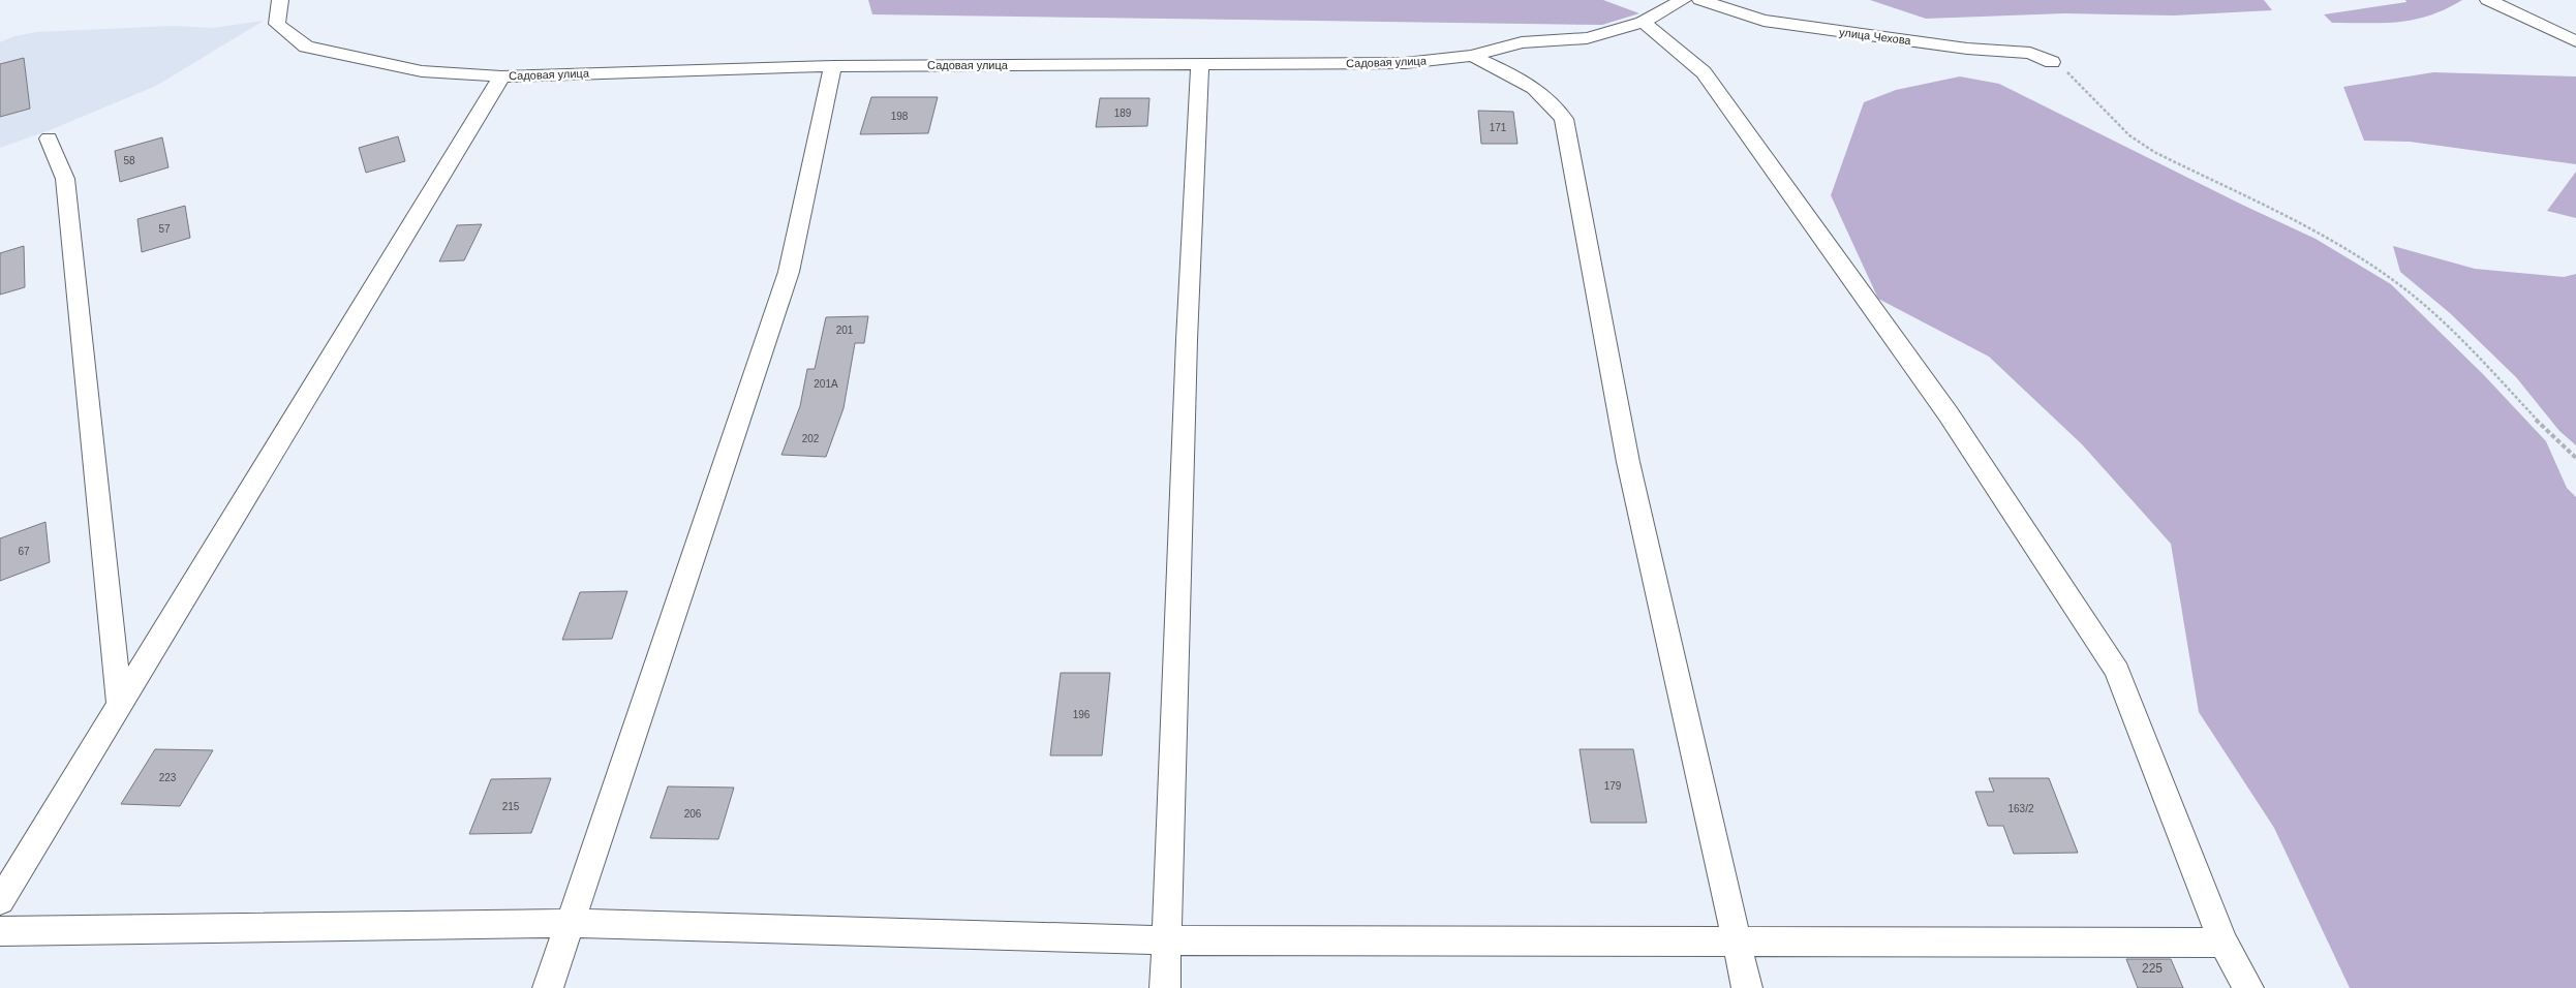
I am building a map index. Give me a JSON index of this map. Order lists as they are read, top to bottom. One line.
{"streets":{"street":["улица Чехова","Садовая улица"]},"house_numbers":["189","198","171","58","57","201","201А","202","67","196","223","179","215","163/2","206","225"]}
